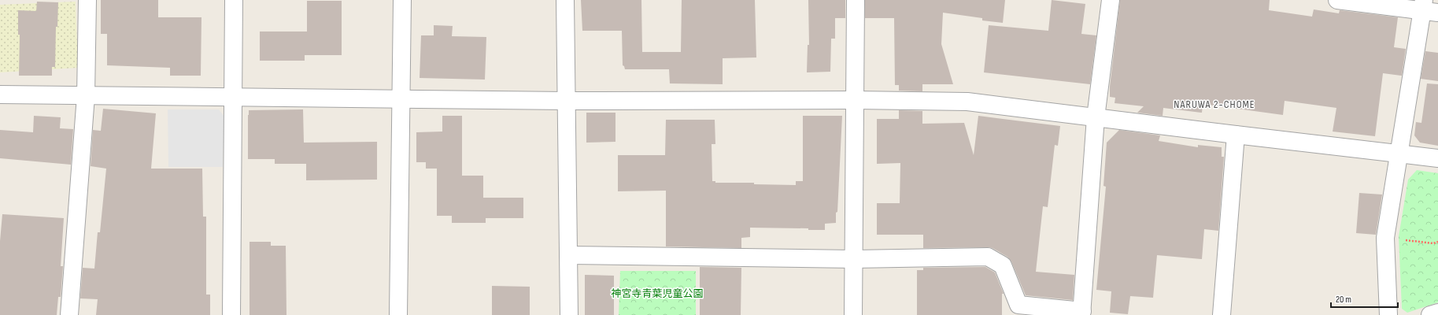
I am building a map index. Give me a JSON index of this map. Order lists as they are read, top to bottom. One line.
{"districts":["NARUWA 2-CHOME"],"parks":["神宮寺青葉児童公園"],"scale_bar":"20 m"}
